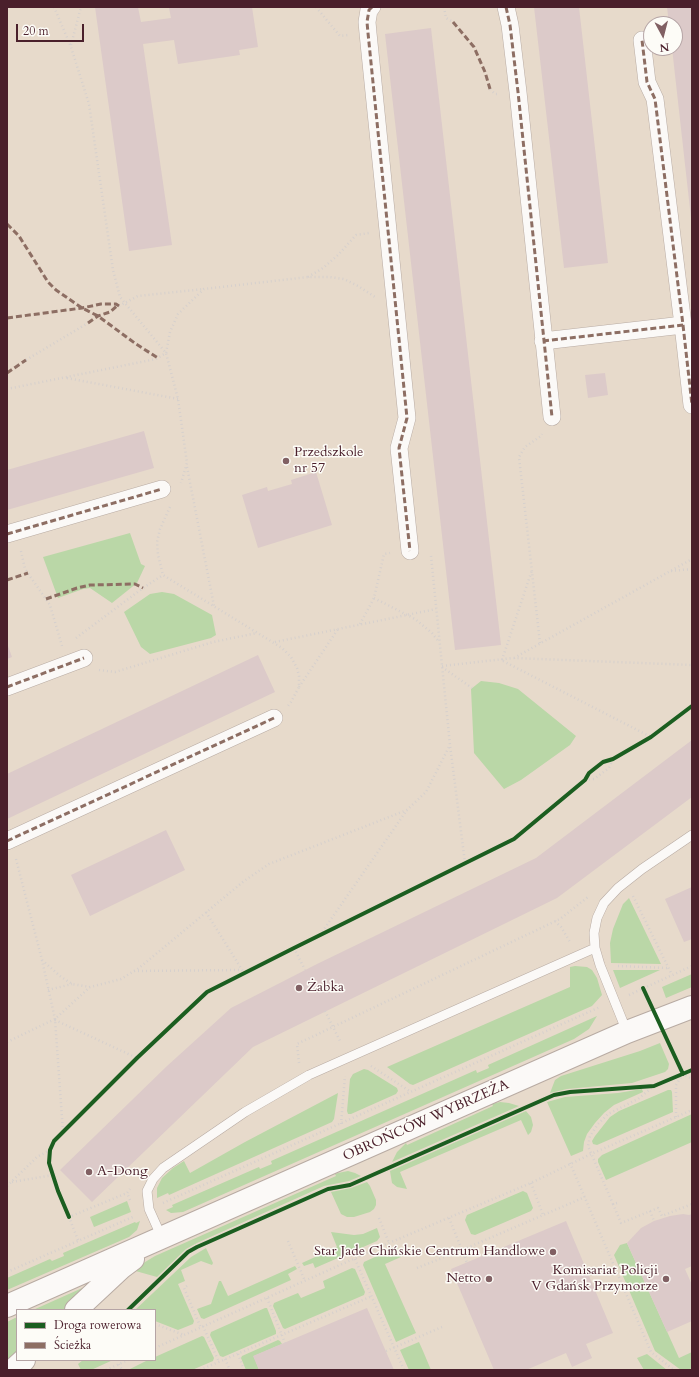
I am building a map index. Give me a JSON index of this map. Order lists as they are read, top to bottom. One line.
{"streets":{"main road":["OBROŃCÓW WYBRZEŻA"]},"places":["Przedszkole nr 57","Żabka","A-Dong","Star Jade Chińskie Centrum Handlowe","Netto","Komisariat Policji V Gdańsk Przymorze"],"legend":["Droga rowerowa","Ścieżka"],"scale_bar":"20 m","north":"bottom"}
